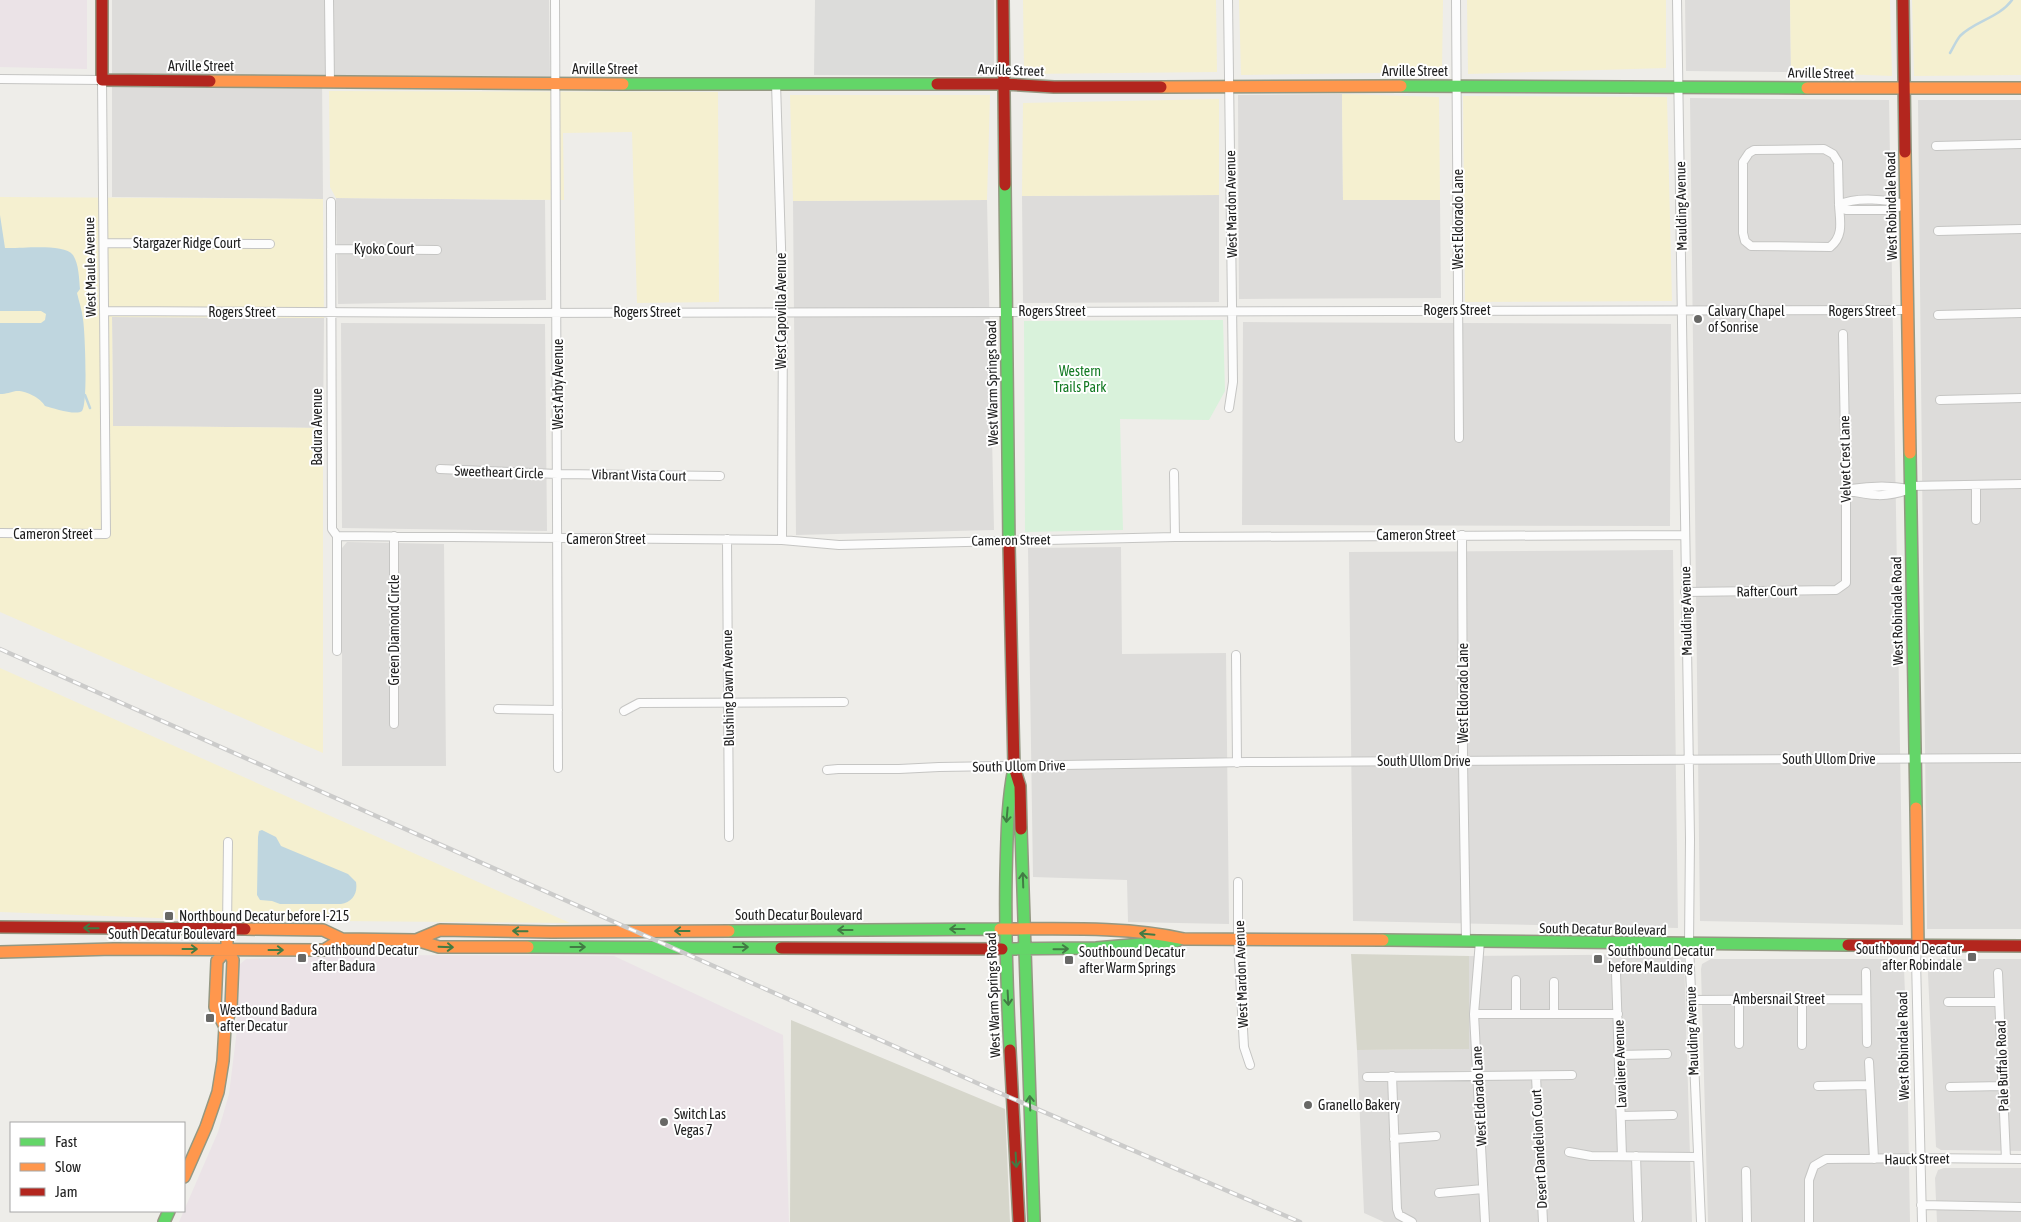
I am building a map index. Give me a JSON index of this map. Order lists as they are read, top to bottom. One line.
{"streets":{"main road":["Arville Street","West Robindale Road","West Maule Avenue","West Warm Springs Road","South Decatur Boulevard"],"street":["West Mardon Avenue","Maulding Avenue","West Eldorado Lane","Stargazer Ridge Court","Kyoko Court","Rogers Street","West Capovilla Avenue","West Arby Avenue","Badura Avenue","Velvet Crest Lane","Sweetheart Circle","Vibrant Vista Court","Cameron Street","Rafter Court","Green Diamond Circle","Blushing Dawn Avenue","South Ullom Drive","Ambersnail Street","Lavaliere Avenue","Pale Buffalo Road","Desert Dandelion Court","Hauck Street"]},"crossings":[["Arville Street","West Mardon Avenue"],["Arville Street","Maulding Avenue"],["Arville Street","West Robindale Road"],["Arville Street","West Eldorado Lane"],["Arville Street","West Maule Avenue"],["Arville Street","West Capovilla Avenue"],["Arville Street","West Warm Springs Road"],["Arville Street","West Arby Avenue"],["West Mardon Avenue","Rogers Street"],["West Mardon Avenue","South Decatur Boulevard"],["Maulding Avenue","Rogers Street"],["Maulding Avenue","Cameron Street"],["Maulding Avenue","Rafter Court"],["Maulding Avenue","South Ullom Drive"],["Maulding Avenue","South Decatur Boulevard"],["Maulding Avenue","Ambersnail Street"],["West Robindale Road","Rogers Street"],["West Robindale Road","South Ullom Drive"],["West Robindale Road","South Decatur Boulevard"],["West Robindale Road","Hauck Street"],["West Eldorado Lane","Rogers Street"],["West Eldorado Lane","Cameron Street"],["West Eldorado Lane","South Ullom Drive"],["West Eldorado Lane","South Decatur Boulevard"],["Stargazer Ridge Court","West Maule Avenue"],["Kyoko Court","Badura Avenue"],["West Maule Avenue","Rogers Street"],["West Maule Avenue","Cameron Street"],["Rogers Street","West Capovilla Avenue"],["Rogers Street","West Warm Springs Road"],["Rogers Street","West Arby Avenue"],["Rogers Street","Badura Avenue"],["West Capovilla Avenue","Cameron Street"],["West Warm Springs Road","Cameron Street"],["West Warm Springs Road","South Ullom Drive"],["West Warm Springs Road","South Decatur Boulevard"],["West Arby Avenue","Sweetheart Circle"],["West Arby Avenue","Vibrant Vista Court"],["West Arby Avenue","Cameron Street"],["Badura Avenue","Cameron Street"],["Velvet Crest Lane","Rafter Court"],["Sweetheart Circle","Vibrant Vista Court"],["Cameron Street","Green Diamond Circle"],["Cameron Street","Blushing Dawn Avenue"],["Pale Buffalo Road","Hauck Street"]],"parks":["Western Trails Park"],"places":{"other":["Calvary Chapel of Sonrise","Granello Bakery","Switch Las Vegas 7"],"transit":["Northbound Decatur before I-215","Southbound Decatur after Robindale","Southbound Decatur after Badura","Southbound Decatur before Maulding","Southbound Decatur after Warm Springs","Westbound Badura after Decatur"]},"legend":["Fast","Slow","Jam"]}
